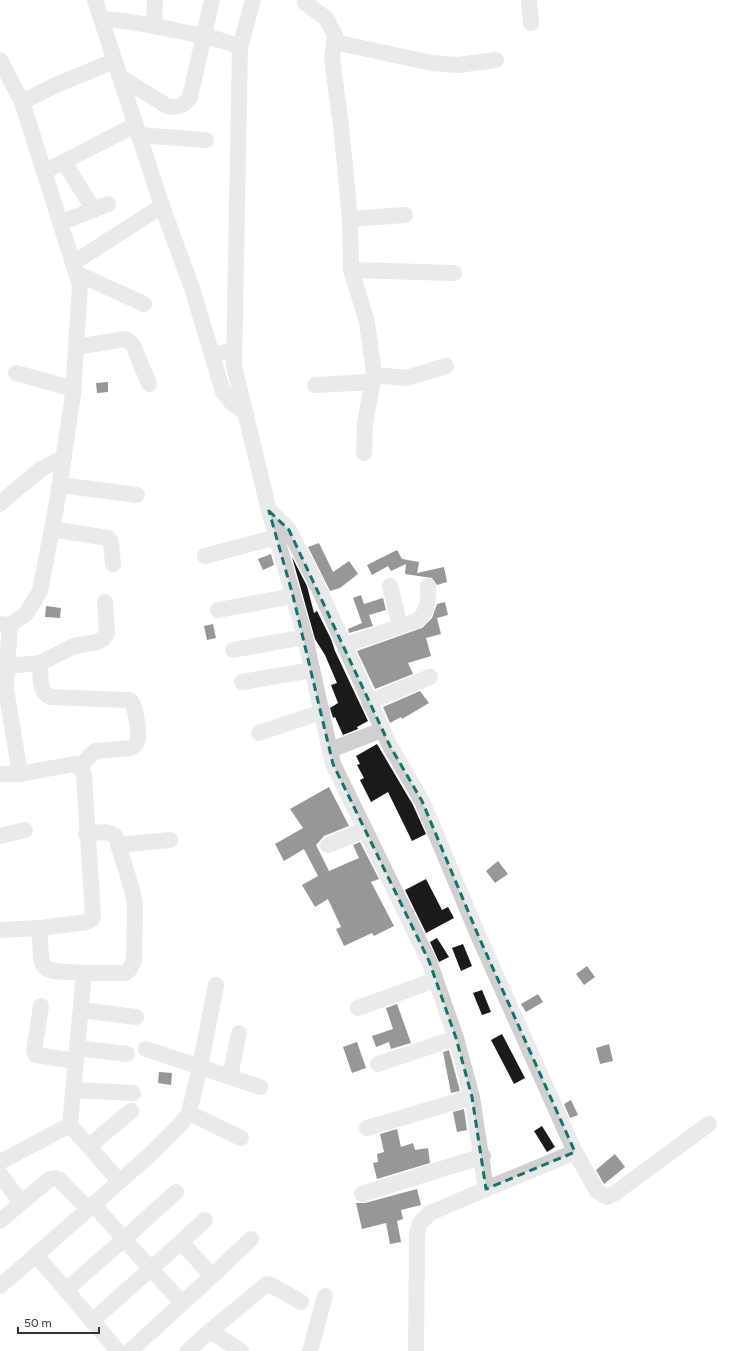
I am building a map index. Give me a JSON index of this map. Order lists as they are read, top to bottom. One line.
{"scale_bar":"50 m"}
